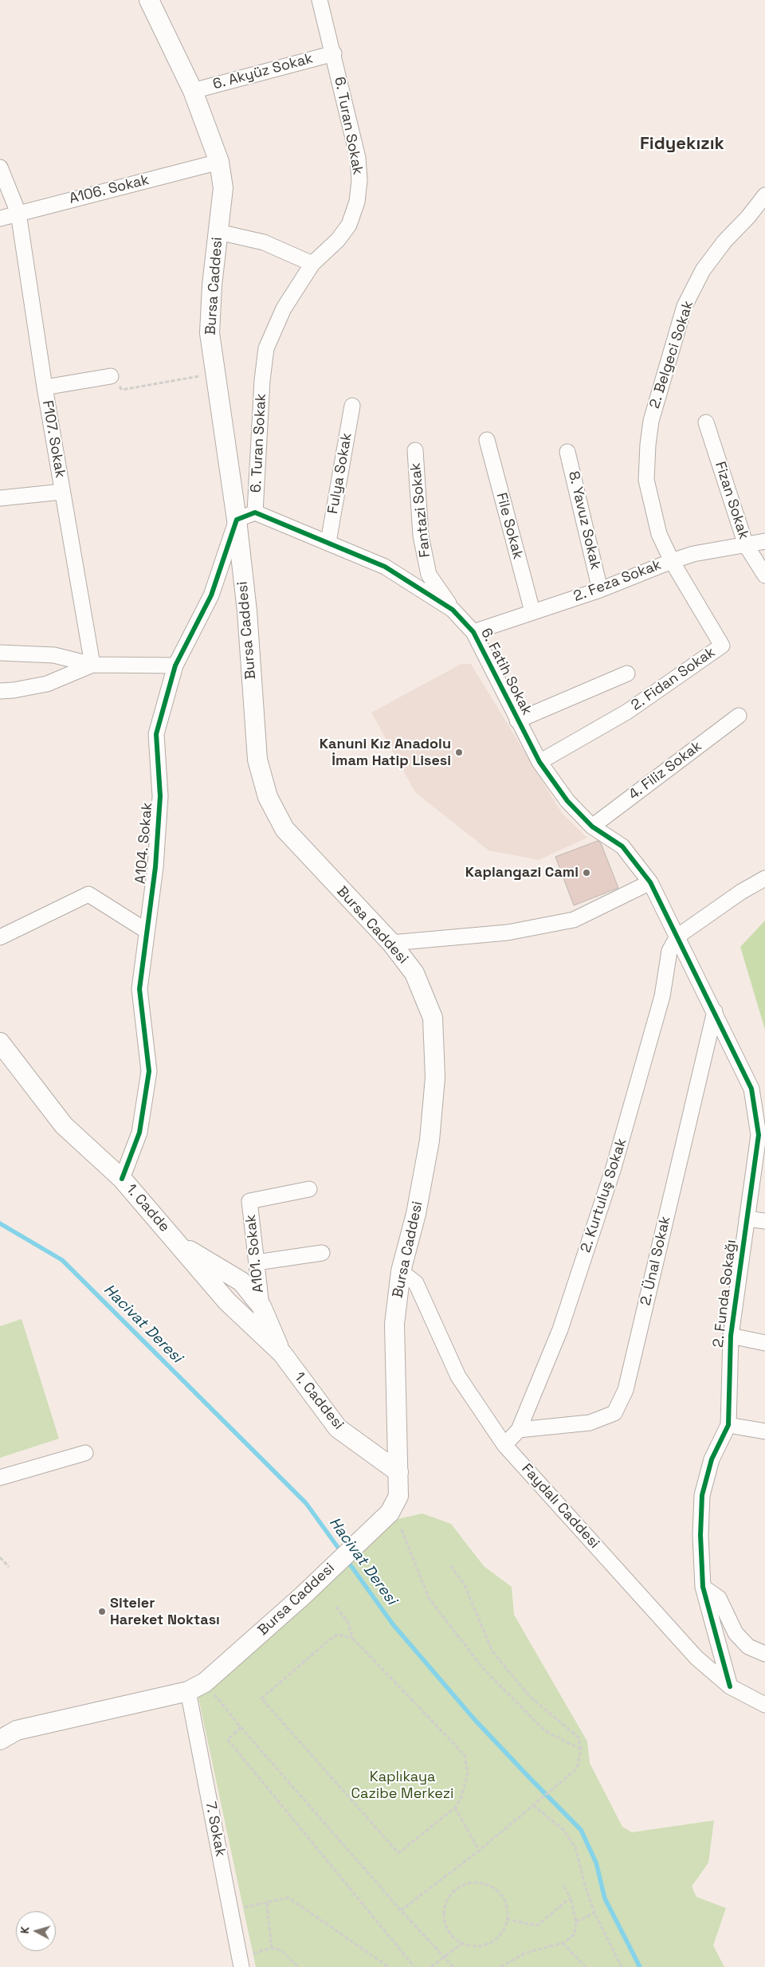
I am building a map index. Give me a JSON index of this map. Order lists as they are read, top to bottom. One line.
{"streets":{"main road":["Bursa Caddesi","1. Cadde","1. Caddesi"],"street":["6. Akyüz Sokak","6. Turan Sokak","A106. Sokak","2. Belgeci Sokak","F107. Sokak","Fulya Sokak","Fizan Sokak","Fantazi Sokak","8. Yavuz Sokak","File Sokak","2. Feza Sokak","6. Fatih Sokak","2. Fidan Sokak","4. Filiz Sokak","A104. Sokak","2. Kurtuluş Sokak","A101. Sokak","2. Ünal Sokak","2. Funda Sokağı","Faydalı Caddesi","7. Sokak"]},"crossings":[["6. Akyüz Sokak","6. Turan Sokak"],["6. Akyüz Sokak","Bursa Caddesi"],["6. Turan Sokak","6. Fatih Sokak"],["A106. Sokak","Bursa Caddesi"],["A106. Sokak","F107. Sokak"],["Bursa Caddesi","A104. Sokak"],["Bursa Caddesi","1. Caddesi"],["Bursa Caddesi","Faydalı Caddesi"],["Bursa Caddesi","7. Sokak"],["2. Belgeci Sokak","2. Feza Sokak"],["2. Belgeci Sokak","2. Fidan Sokak"],["Fulya Sokak","6. Fatih Sokak"],["Fizan Sokak","2. Feza Sokak"],["Fantazi Sokak","6. Fatih Sokak"],["8. Yavuz Sokak","2. Feza Sokak"],["File Sokak","2. Feza Sokak"],["2. Feza Sokak","6. Fatih Sokak"],["2. Feza Sokak","2. Fidan Sokak"],["6. Fatih Sokak","2. Fidan Sokak"],["6. Fatih Sokak","4. Filiz Sokak"],["6. Fatih Sokak","2. Kurtuluş Sokak"],["6. Fatih Sokak","2. Funda Sokağı"],["A104. Sokak","1. Cadde"],["2. Kurtuluş Sokak","2. Ünal Sokak"],["2. Kurtuluş Sokak","2. Funda Sokağı"],["2. Kurtuluş Sokak","Faydalı Caddesi"],["1. Cadde","1. Caddesi"],["2. Ünal Sokak","2. Funda Sokağı"],["2. Funda Sokağı","Faydalı Caddesi"]],"districts":["Fidyekızık"],"water":["Hacivat Deresi"],"parks":["Kaplıkaya Cazibe Merkezi"],"places":["Kanuni Kız Anadolu İmam Hatip Lisesi","Kaplangazi Cami","Siteler Hareket Noktası"],"north":"left"}
